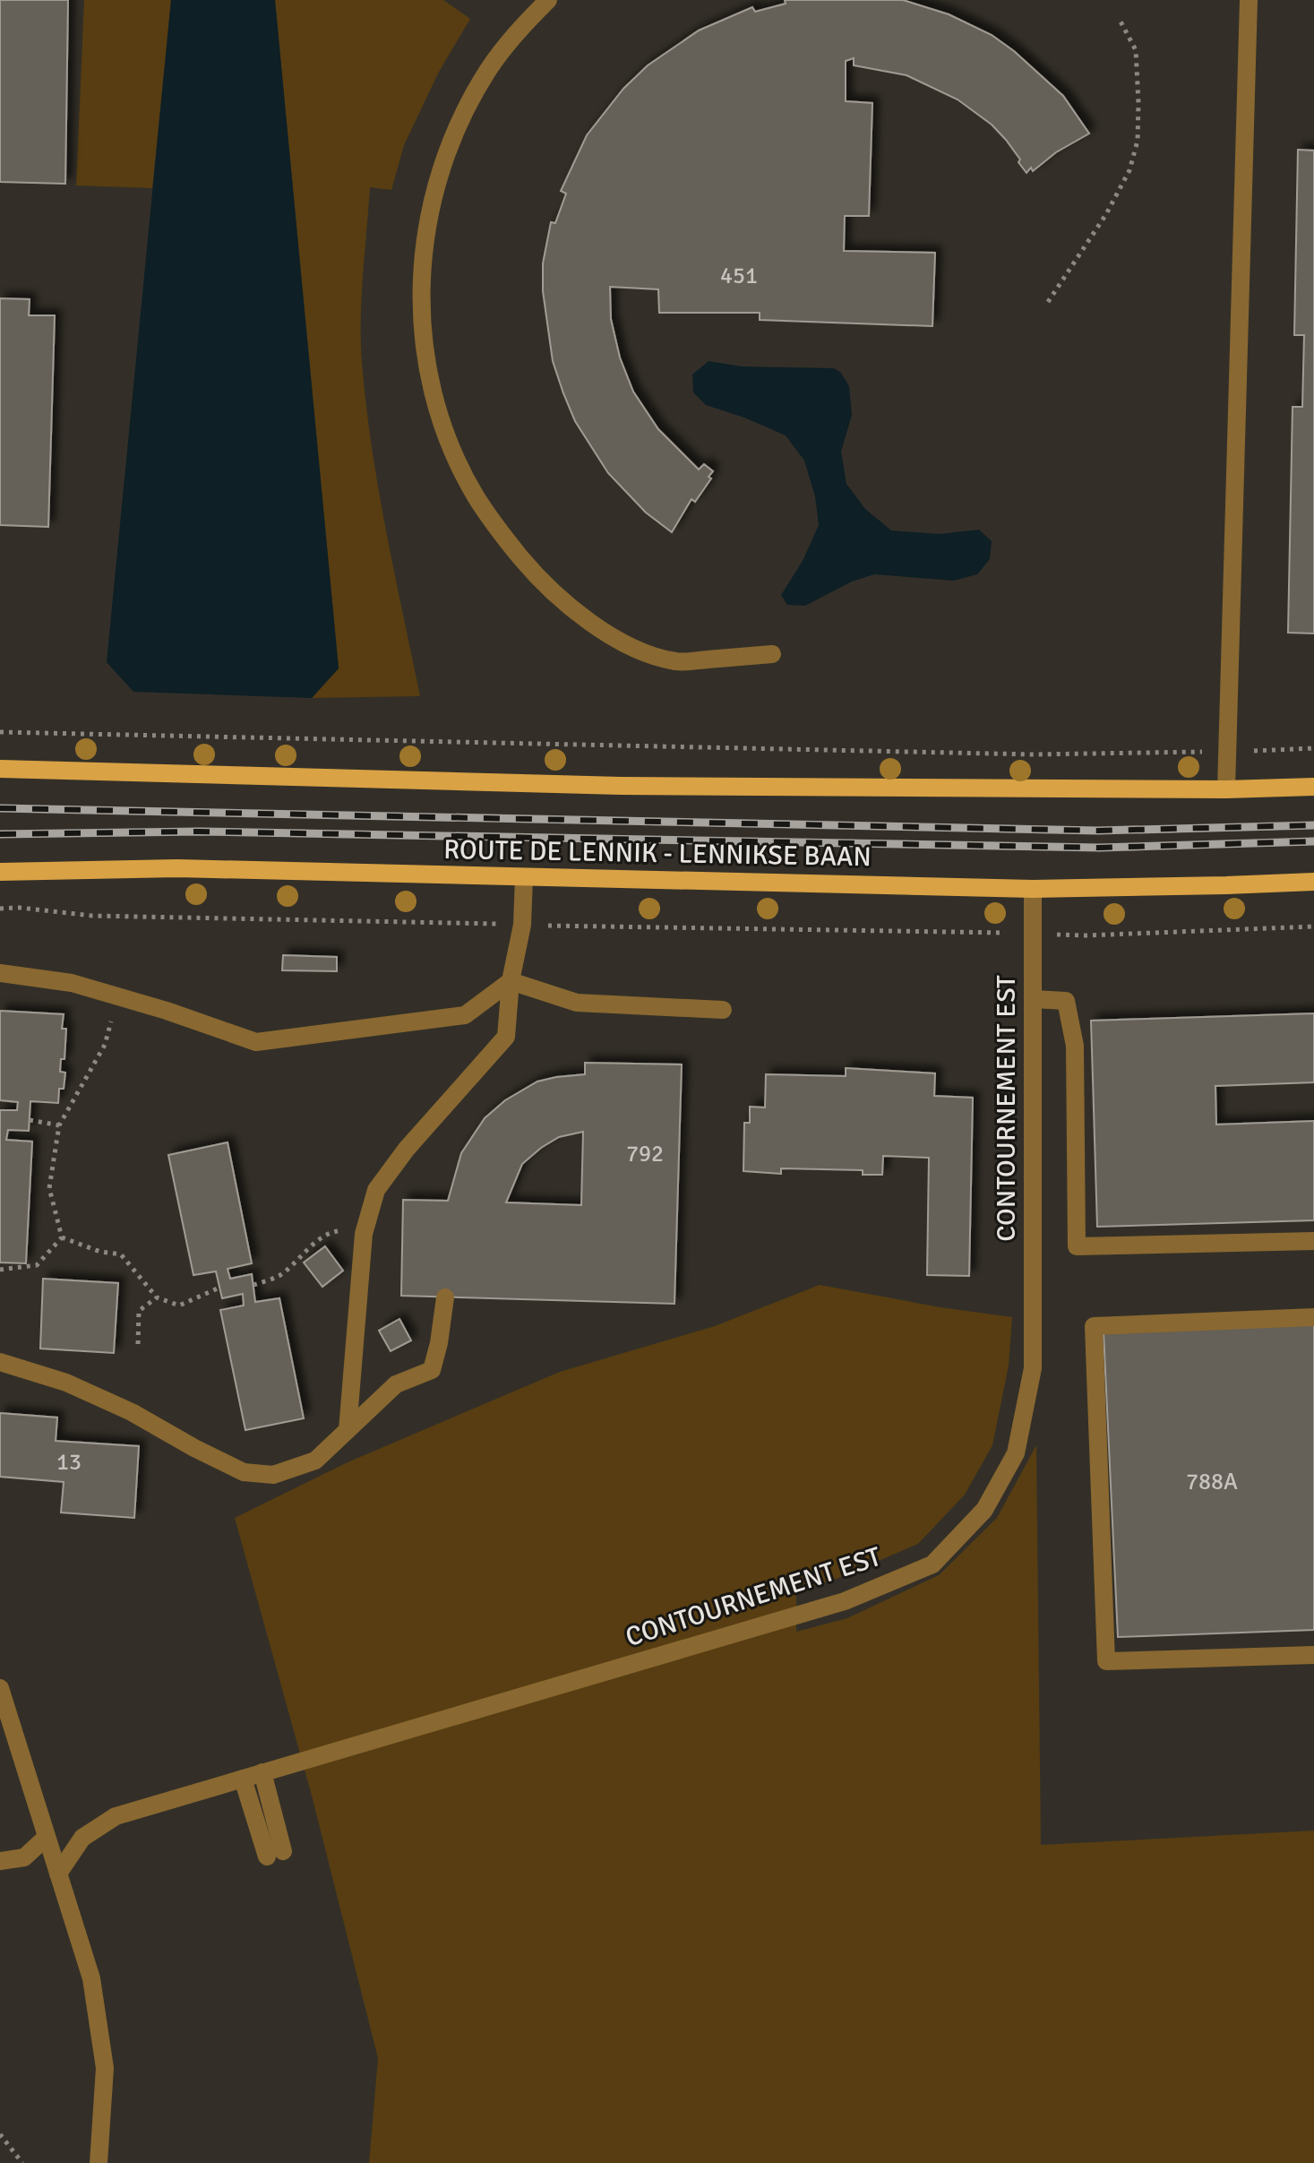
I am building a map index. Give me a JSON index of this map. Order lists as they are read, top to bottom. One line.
{"streets":{"main road":["ROUTE DE LENNIK - LENNIKSE BAAN"],"street":["CONTOURNEMENT EST"]},"crossings":[["ROUTE DE LENNIK - LENNIKSE BAAN","CONTOURNEMENT EST"]],"house_numbers":["451","792","13","788A"]}
